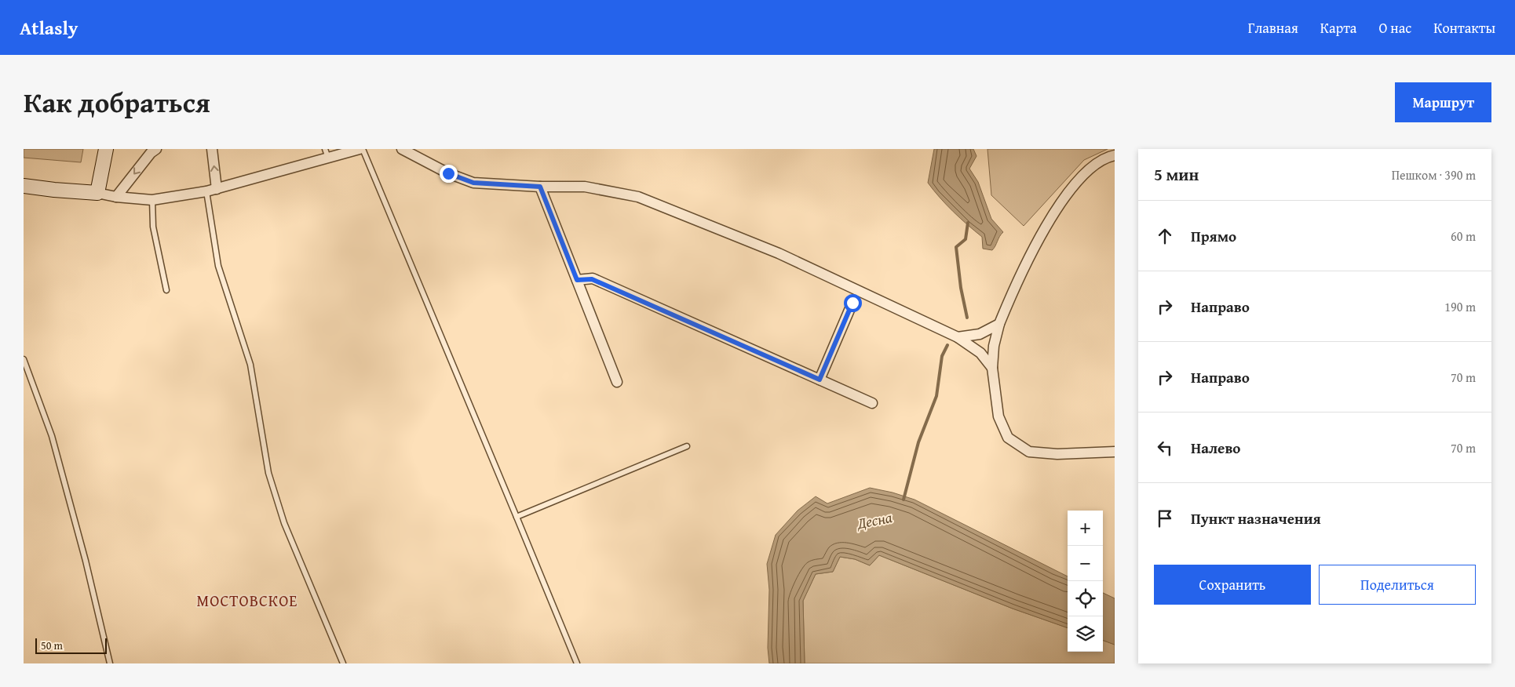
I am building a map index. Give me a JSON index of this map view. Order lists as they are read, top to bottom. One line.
{"districts":["МОСТОВСКОЕ"],"water":["Десна"],"scale_bar":"50 m","page":{"header":"Atlasly","nav":["Главная","Карта","О нас","Контакты"],"title":"Как добраться","buttons":["Маршрут",["Сохранить","Поделиться"]],"heading":["5 мин","Пешком · 390 m"],"list":[["Прямо","60 m"],["Направо","190 m"],["Направо","70 m"],["Налево","70 m"],"Пункт назначения"],"map_buttons":["+","−"],"scale":"50 m"}}
